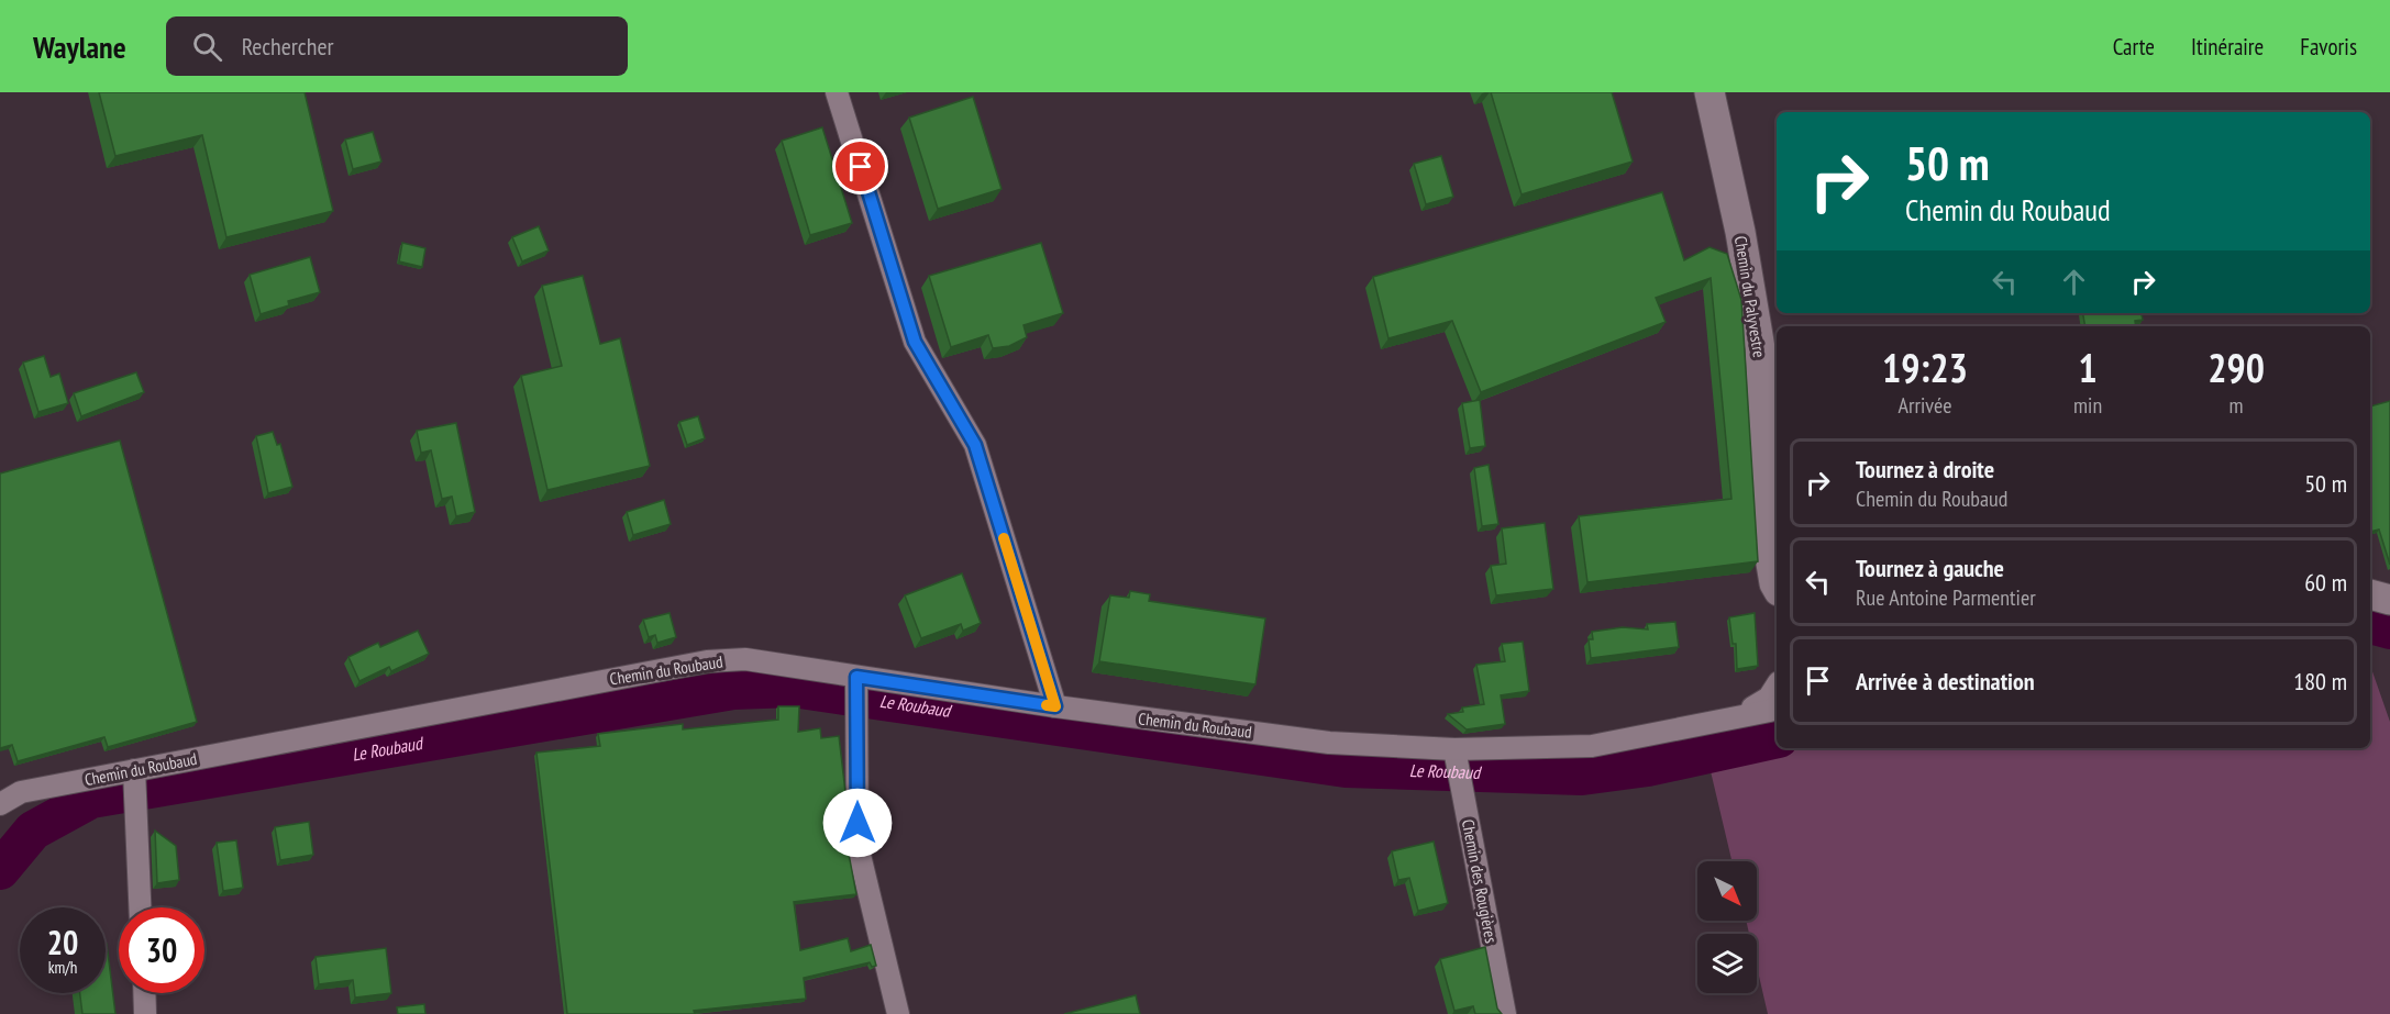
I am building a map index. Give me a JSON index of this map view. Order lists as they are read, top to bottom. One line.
{"streets":{"street":["Chemin du Palyvestre","Chemin du Roubaud","Chemin des Rougières"]},"crossings":[["Chemin du Roubaud","Chemin des Rougières"]],"water":["Le Roubaud"],"north":"bottom right","page":{"header":"Waylane","search":"Rechercher","nav":["Carte","Itinéraire","Favoris"],"turn":["50 m","Chemin du Roubaud"],"eta":["19:23","Arrivée","1","min","290","m"],"list":[{"name":"Tournez à droite","note":"Chemin du Roubaud","value":"50 m"},{"name":"Tournez à gauche","note":"Rue Antoine Parmentier","value":"60 m"},{"name":"Arrivée à destination","value":"180 m"}],"speed":"20 km/h","limit":"30"}}
